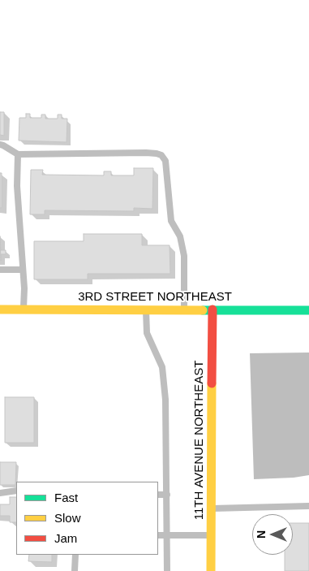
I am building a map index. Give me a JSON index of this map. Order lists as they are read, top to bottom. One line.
{"streets":{"street":["3RD STREET NORTHEAST","11TH AVENUE NORTHEAST"]},"crossings":[["3RD STREET NORTHEAST","11TH AVENUE NORTHEAST"]],"legend":["Fast","Slow","Jam"],"north":"left"}
